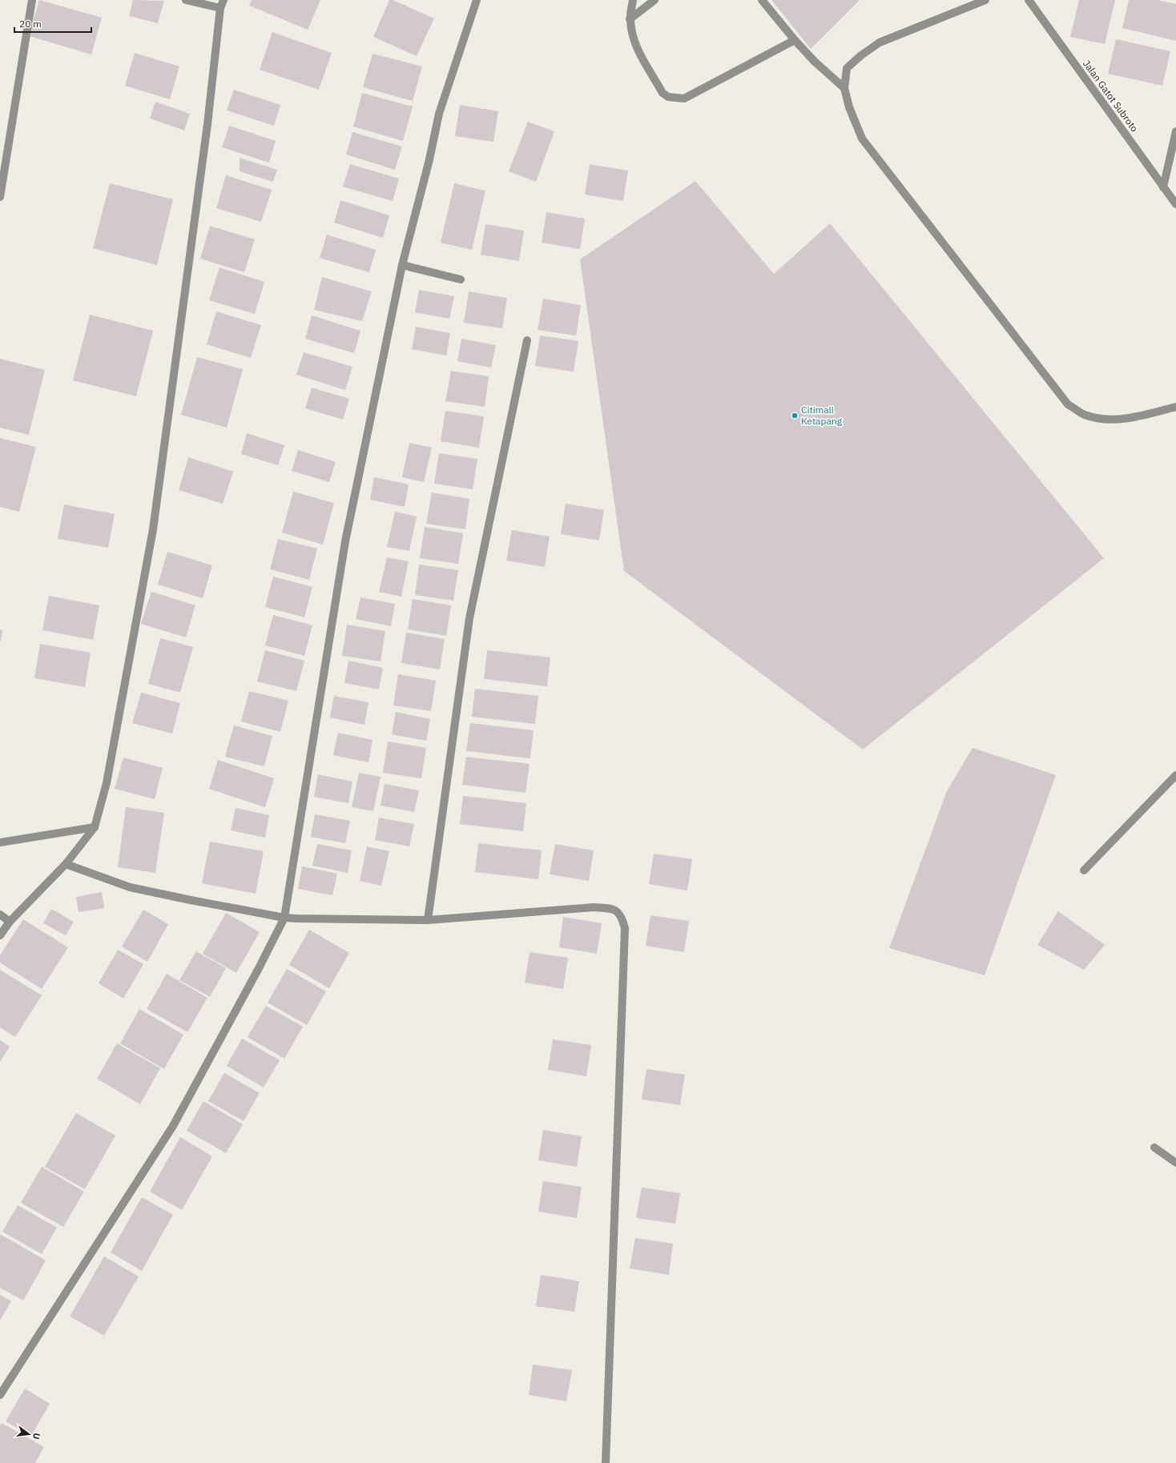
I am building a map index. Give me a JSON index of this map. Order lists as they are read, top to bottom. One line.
{"streets":{"street":["Jalan Gatot Subroto"]},"places":["Citimall Ketapang"],"scale_bar":"20 m","north":"right"}
